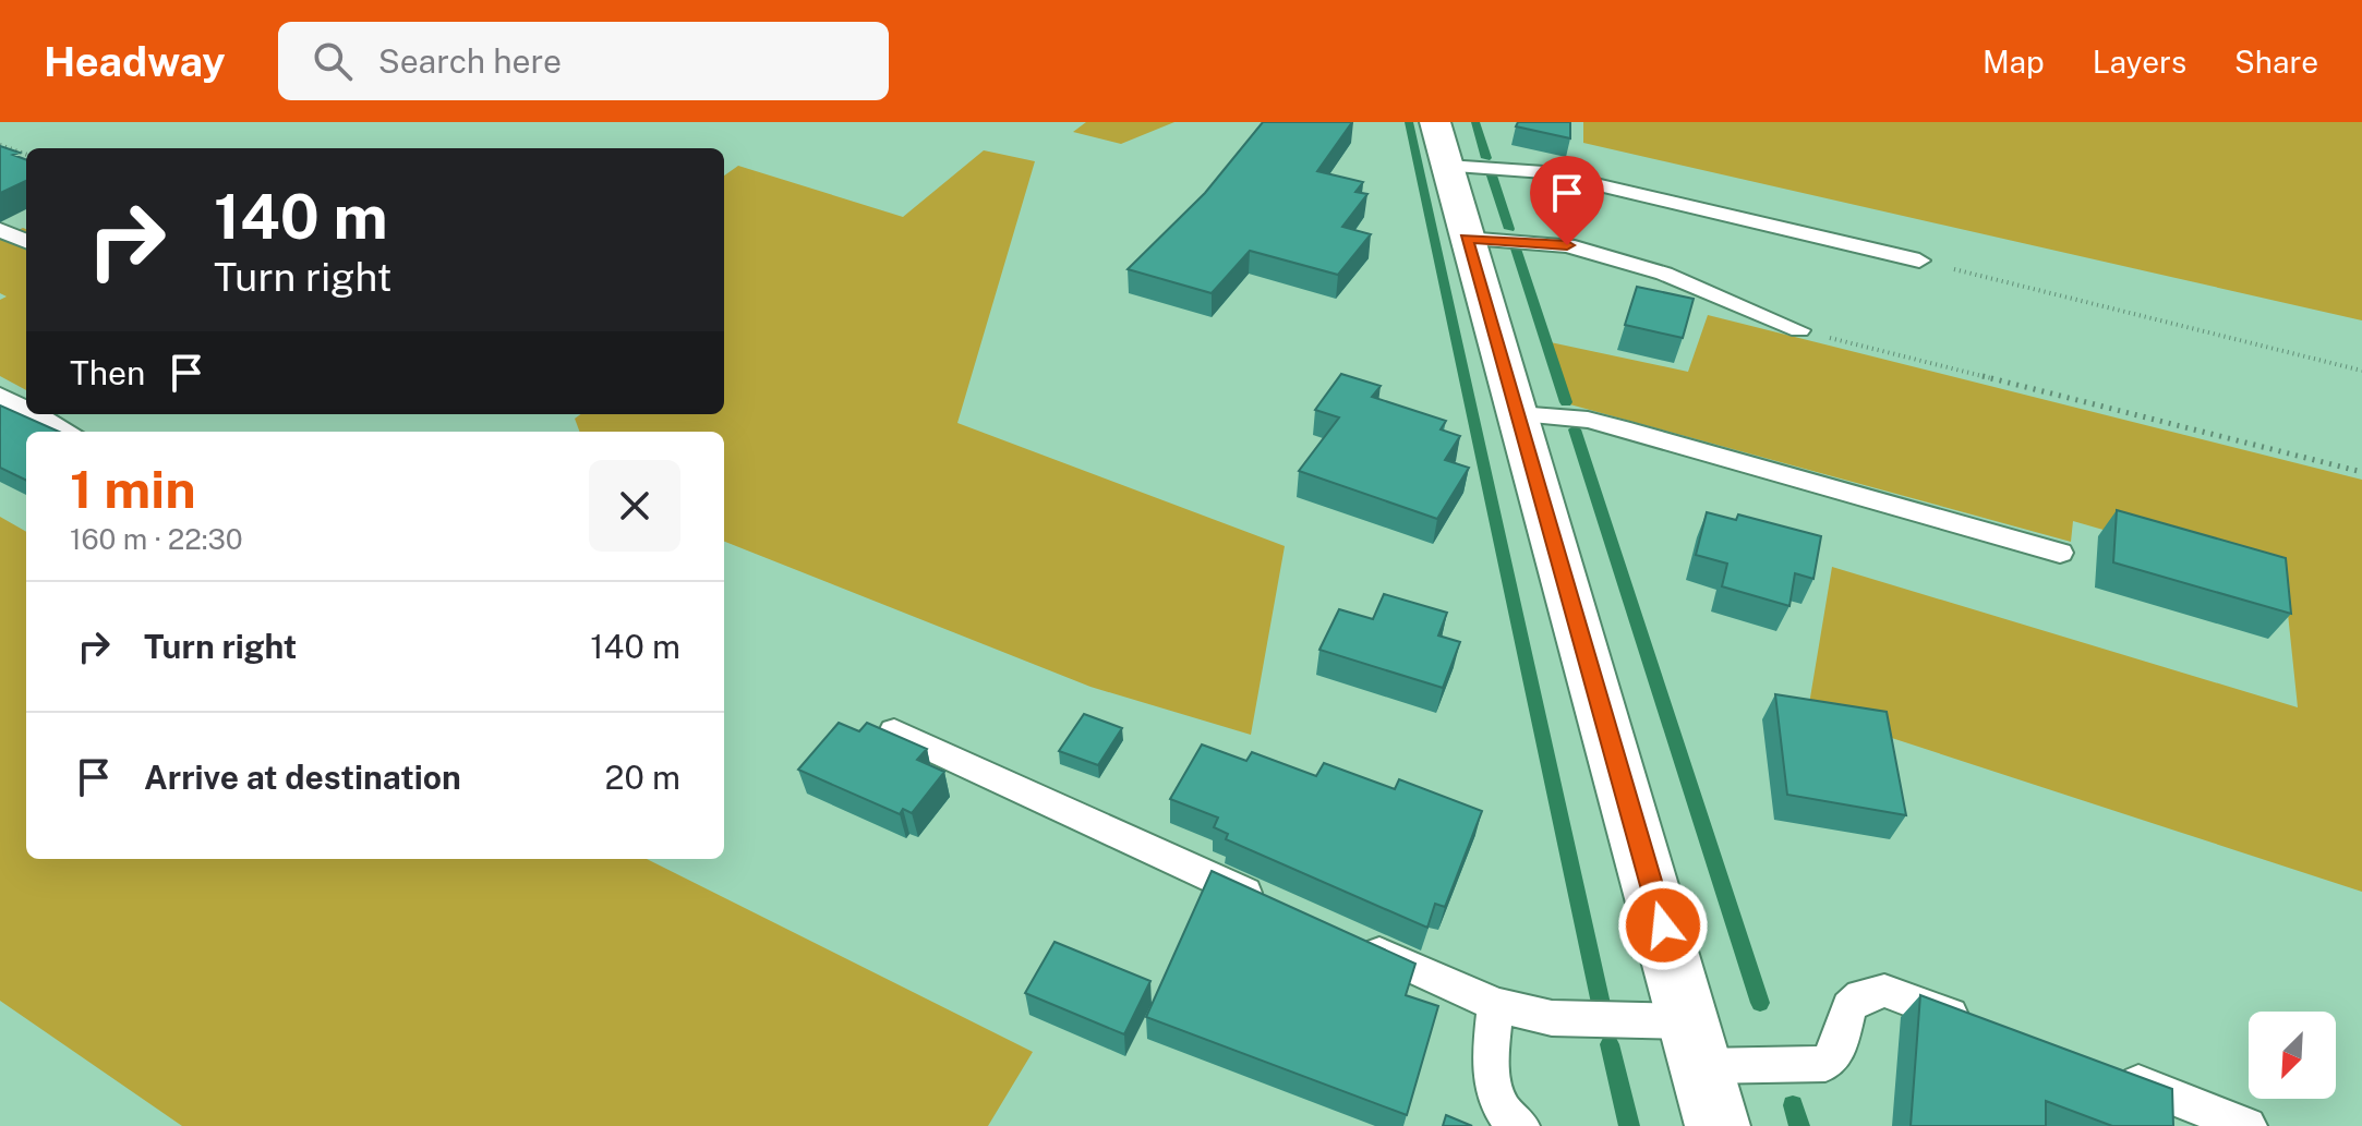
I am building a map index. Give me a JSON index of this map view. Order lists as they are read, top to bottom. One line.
{"north":"bottom left","page":{"header":"Headway","search":"Search here","nav":["Map","Layers","Share"],"turn":["140 m","Turn right"],"then":"Then","heading":["1 min","160 m · 22:30"],"list":[{"name":"Turn right","value":"140 m"},{"name":"Arrive at destination","value":"20 m"}]}}
